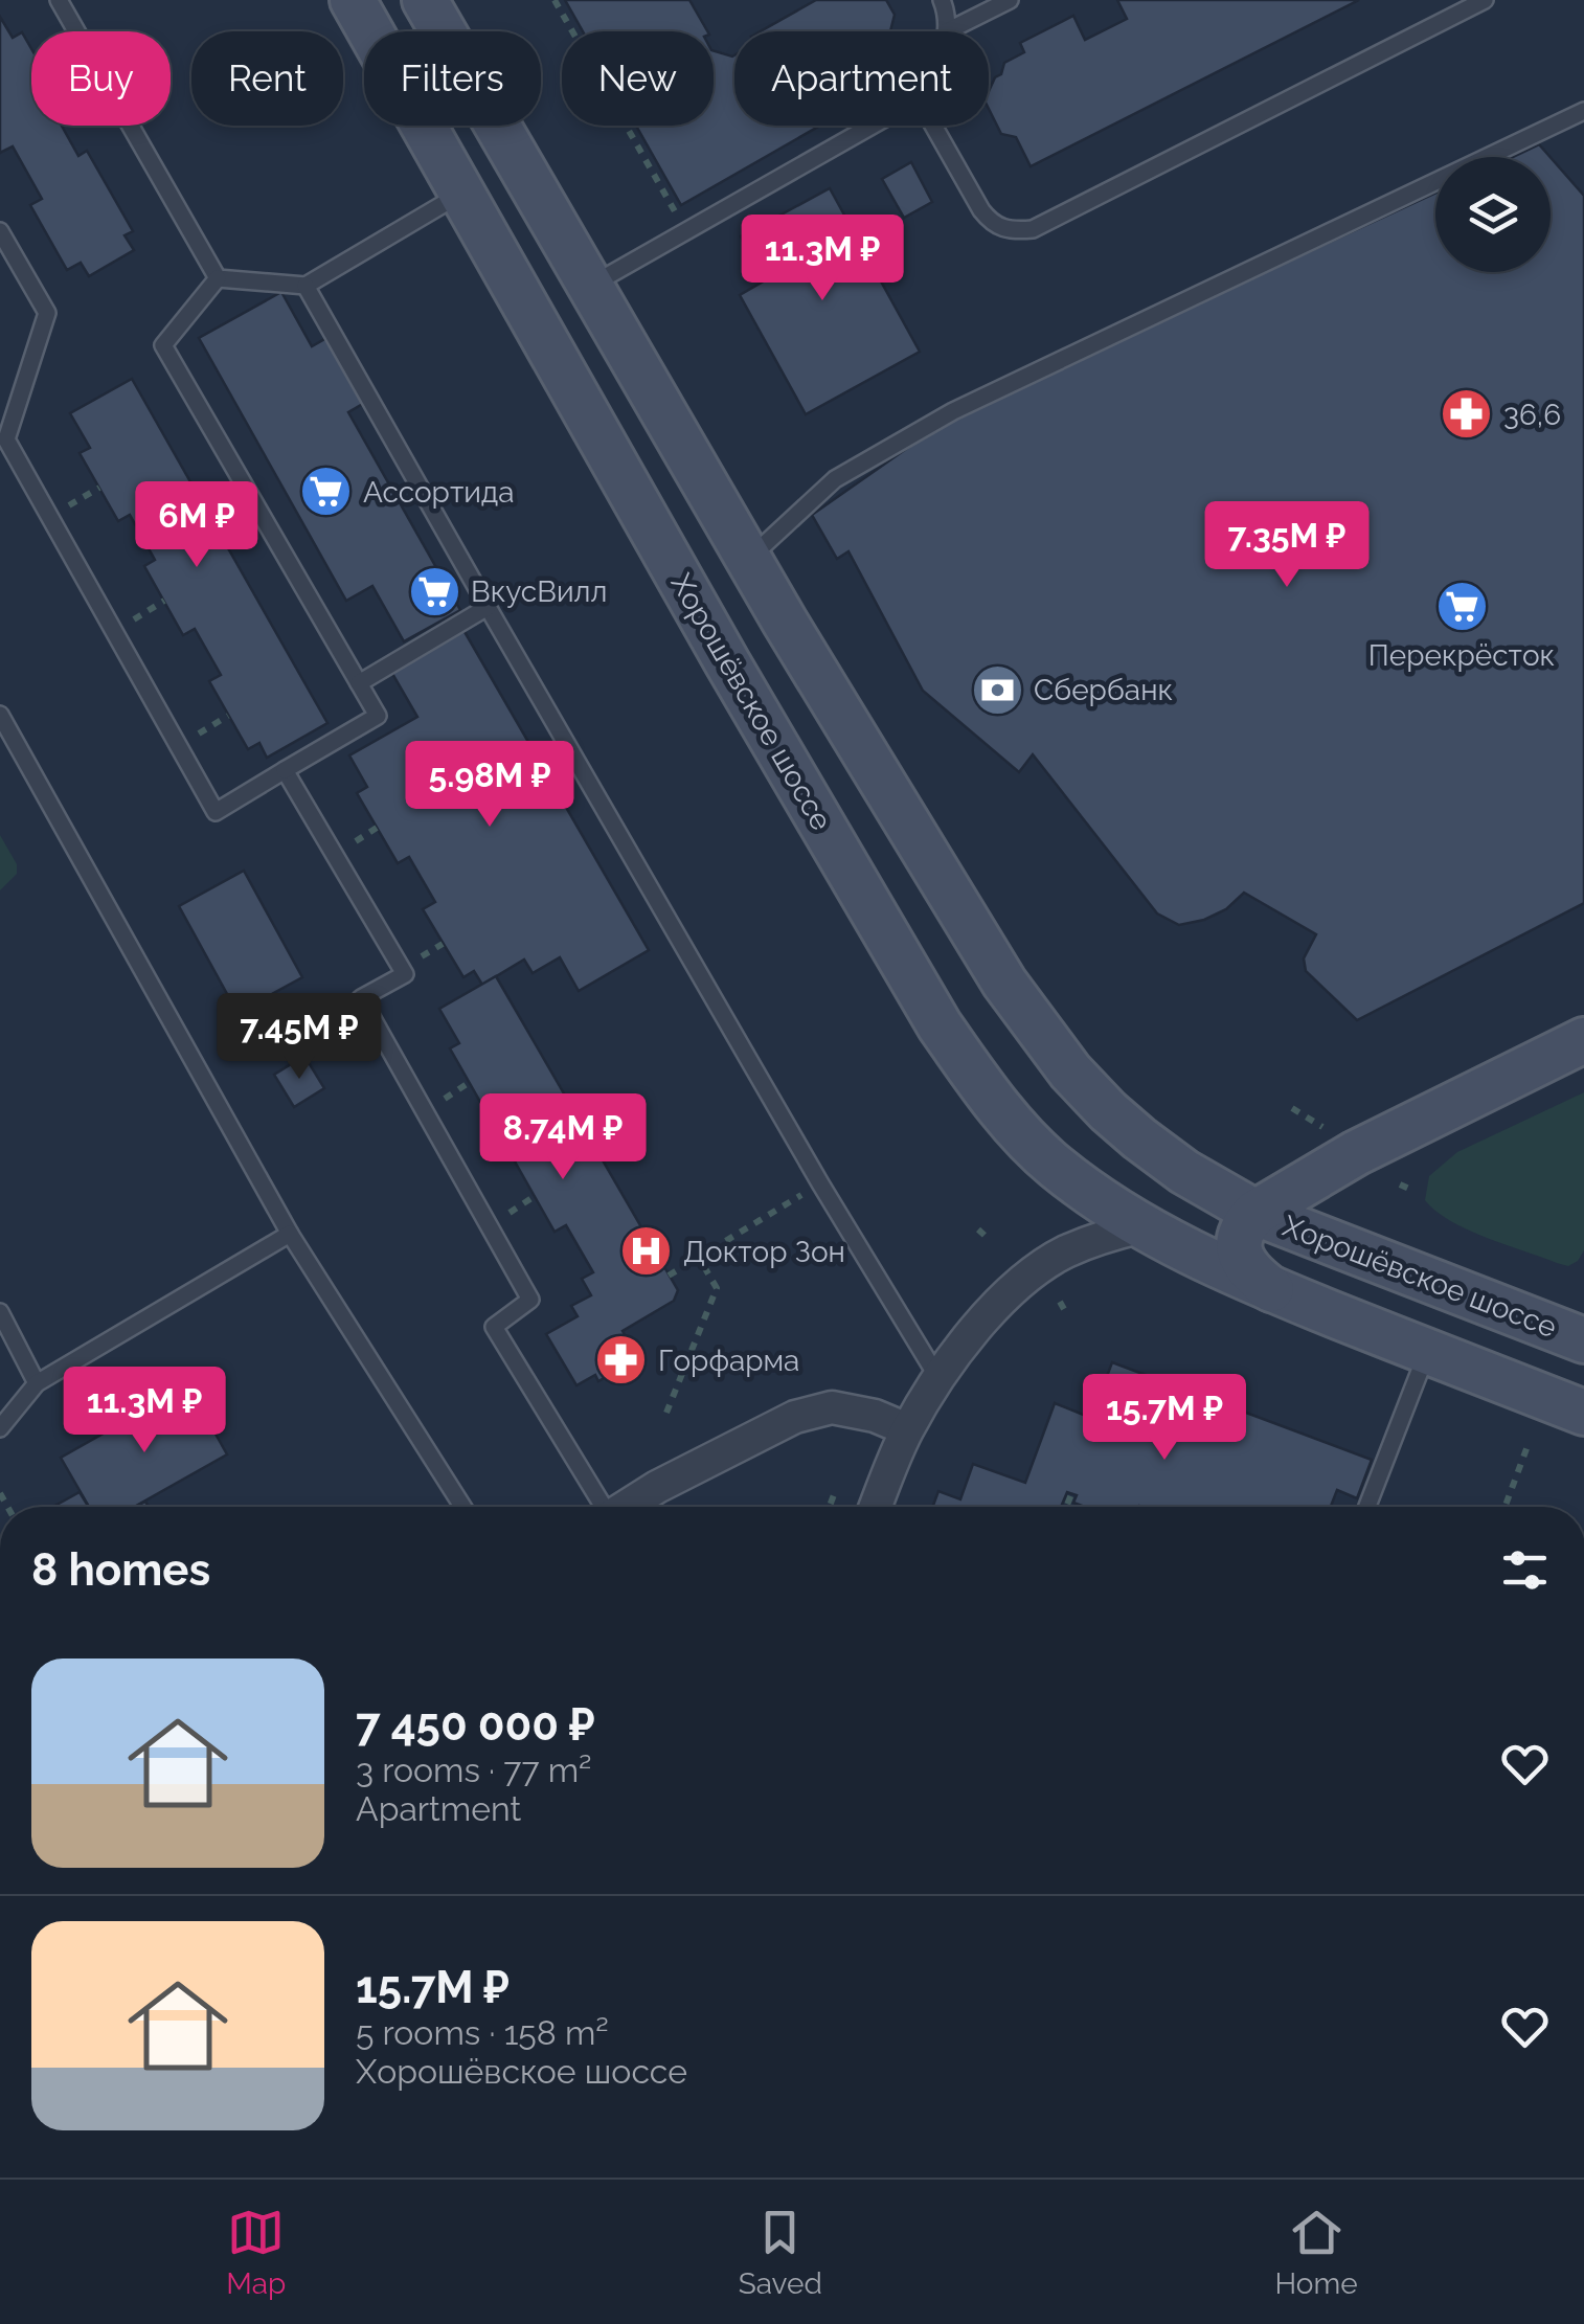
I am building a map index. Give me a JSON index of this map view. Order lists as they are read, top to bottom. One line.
{"streets":{"main road":["Хорошёвское шоссе"]},"places":{"pharmacy":["36,6","Горфарма"],"supermarket":["Ассортида","ВкусВилл","Перекрёсток"],"bank":["Сбербанк"],"hospital":["Доктор Зон"]},"page":{"chip":["Buy","Rent","Filters","New","Apartment"],"price":["11.3M ₽","6M ₽","7.35M ₽","5.98M ₽","7.45M ₽","8.74M ₽","11.3M ₽","15.7M ₽"],"heading":"8 homes","list":[{"name":"7 450 000 ₽","note":"3 rooms · 77 m² · Apartment"},{"name":"15.7M ₽","note":"5 rooms · 158 m² · Хорошёвское шоссе"}],"tabs":["Map","Saved","Home"]}}
